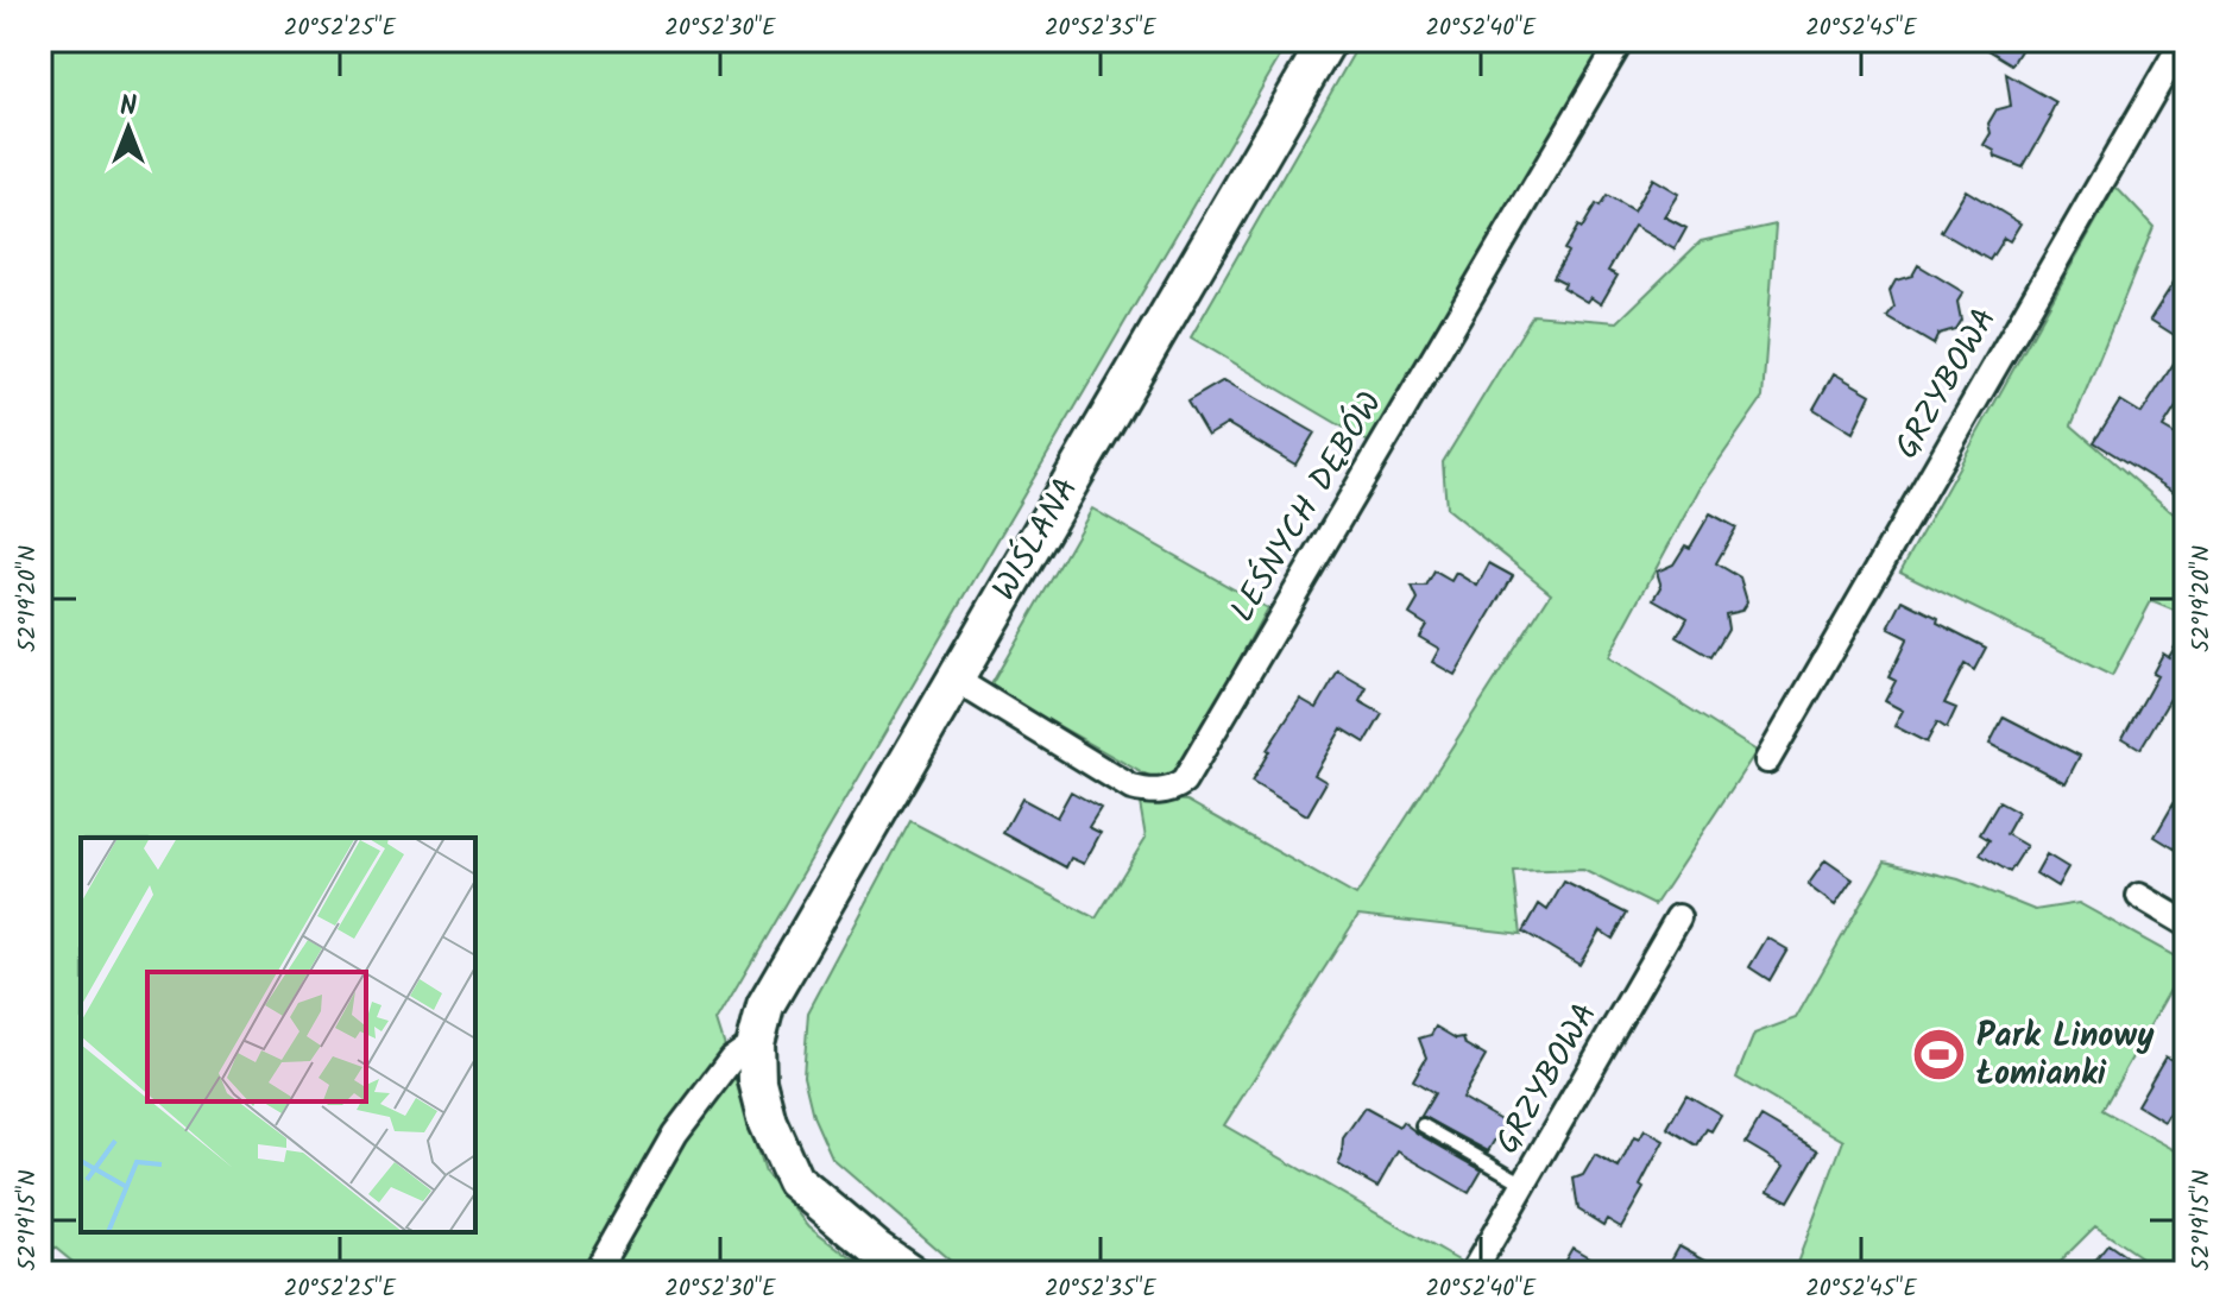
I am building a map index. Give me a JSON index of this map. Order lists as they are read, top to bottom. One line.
{"streets":{"main road":["WIŚLANA"],"street":["GRZYBOWA","LEŚNYCH DĘBÓW"]},"crossings":[["LEŚNYCH DĘBÓW","WIŚLANA"]],"places":{"sports":["Park Linowy Łomianki"]},"north":"top","coordinates":["20°52'25\"E","20°52'30\"E","20°52'35\"E","20°52'40\"E","20°52'45\"E","52°19'20\"N","52°19'15\"N"]}
